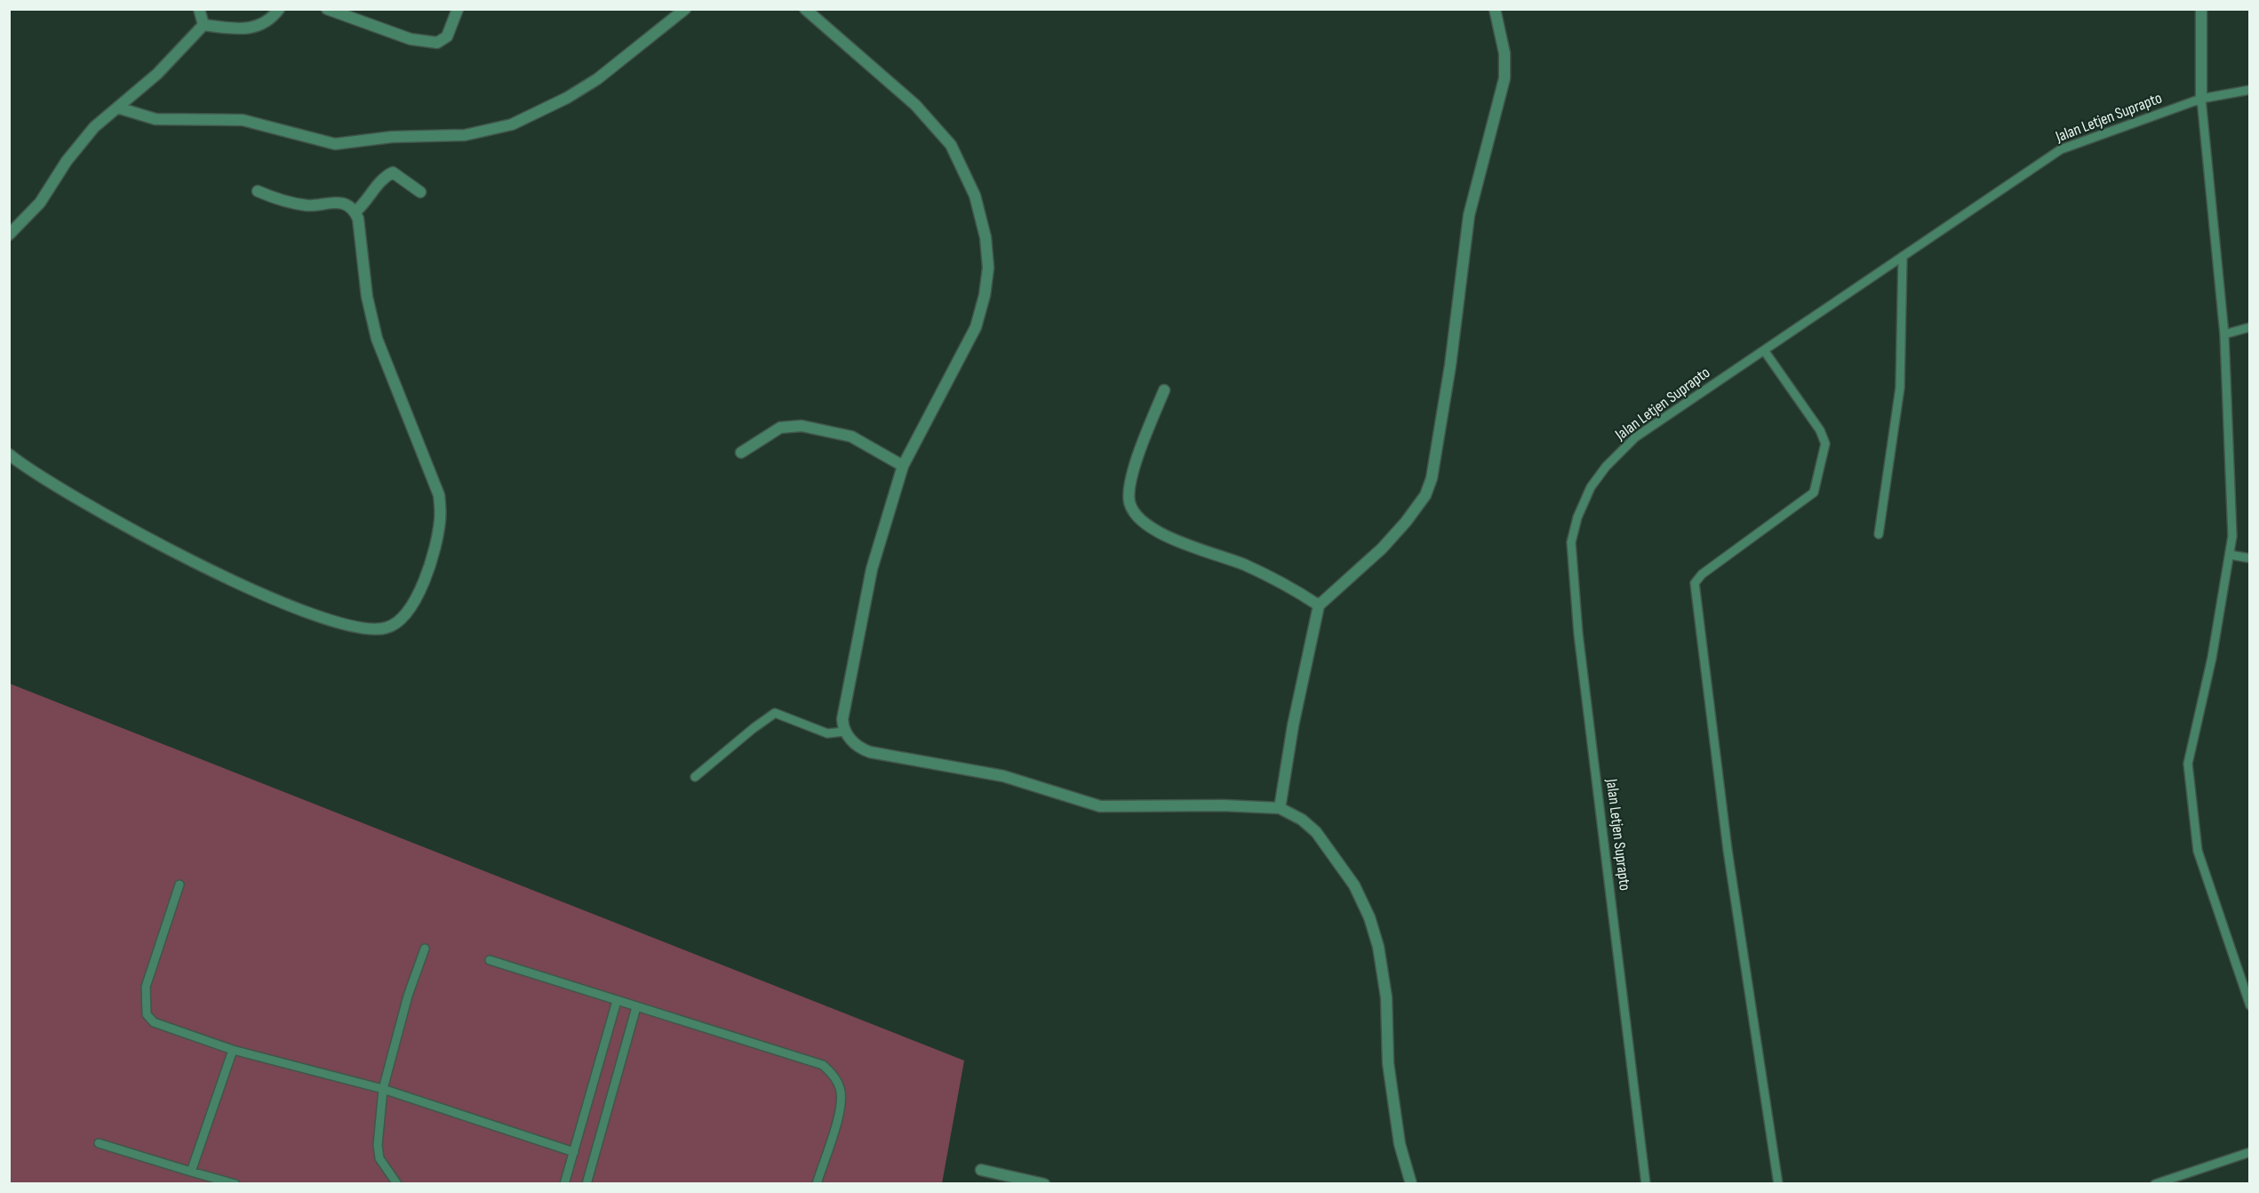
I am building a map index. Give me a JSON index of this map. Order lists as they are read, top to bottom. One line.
{"streets":{"lane":["Jalan Letjen Suprapto"]}}
